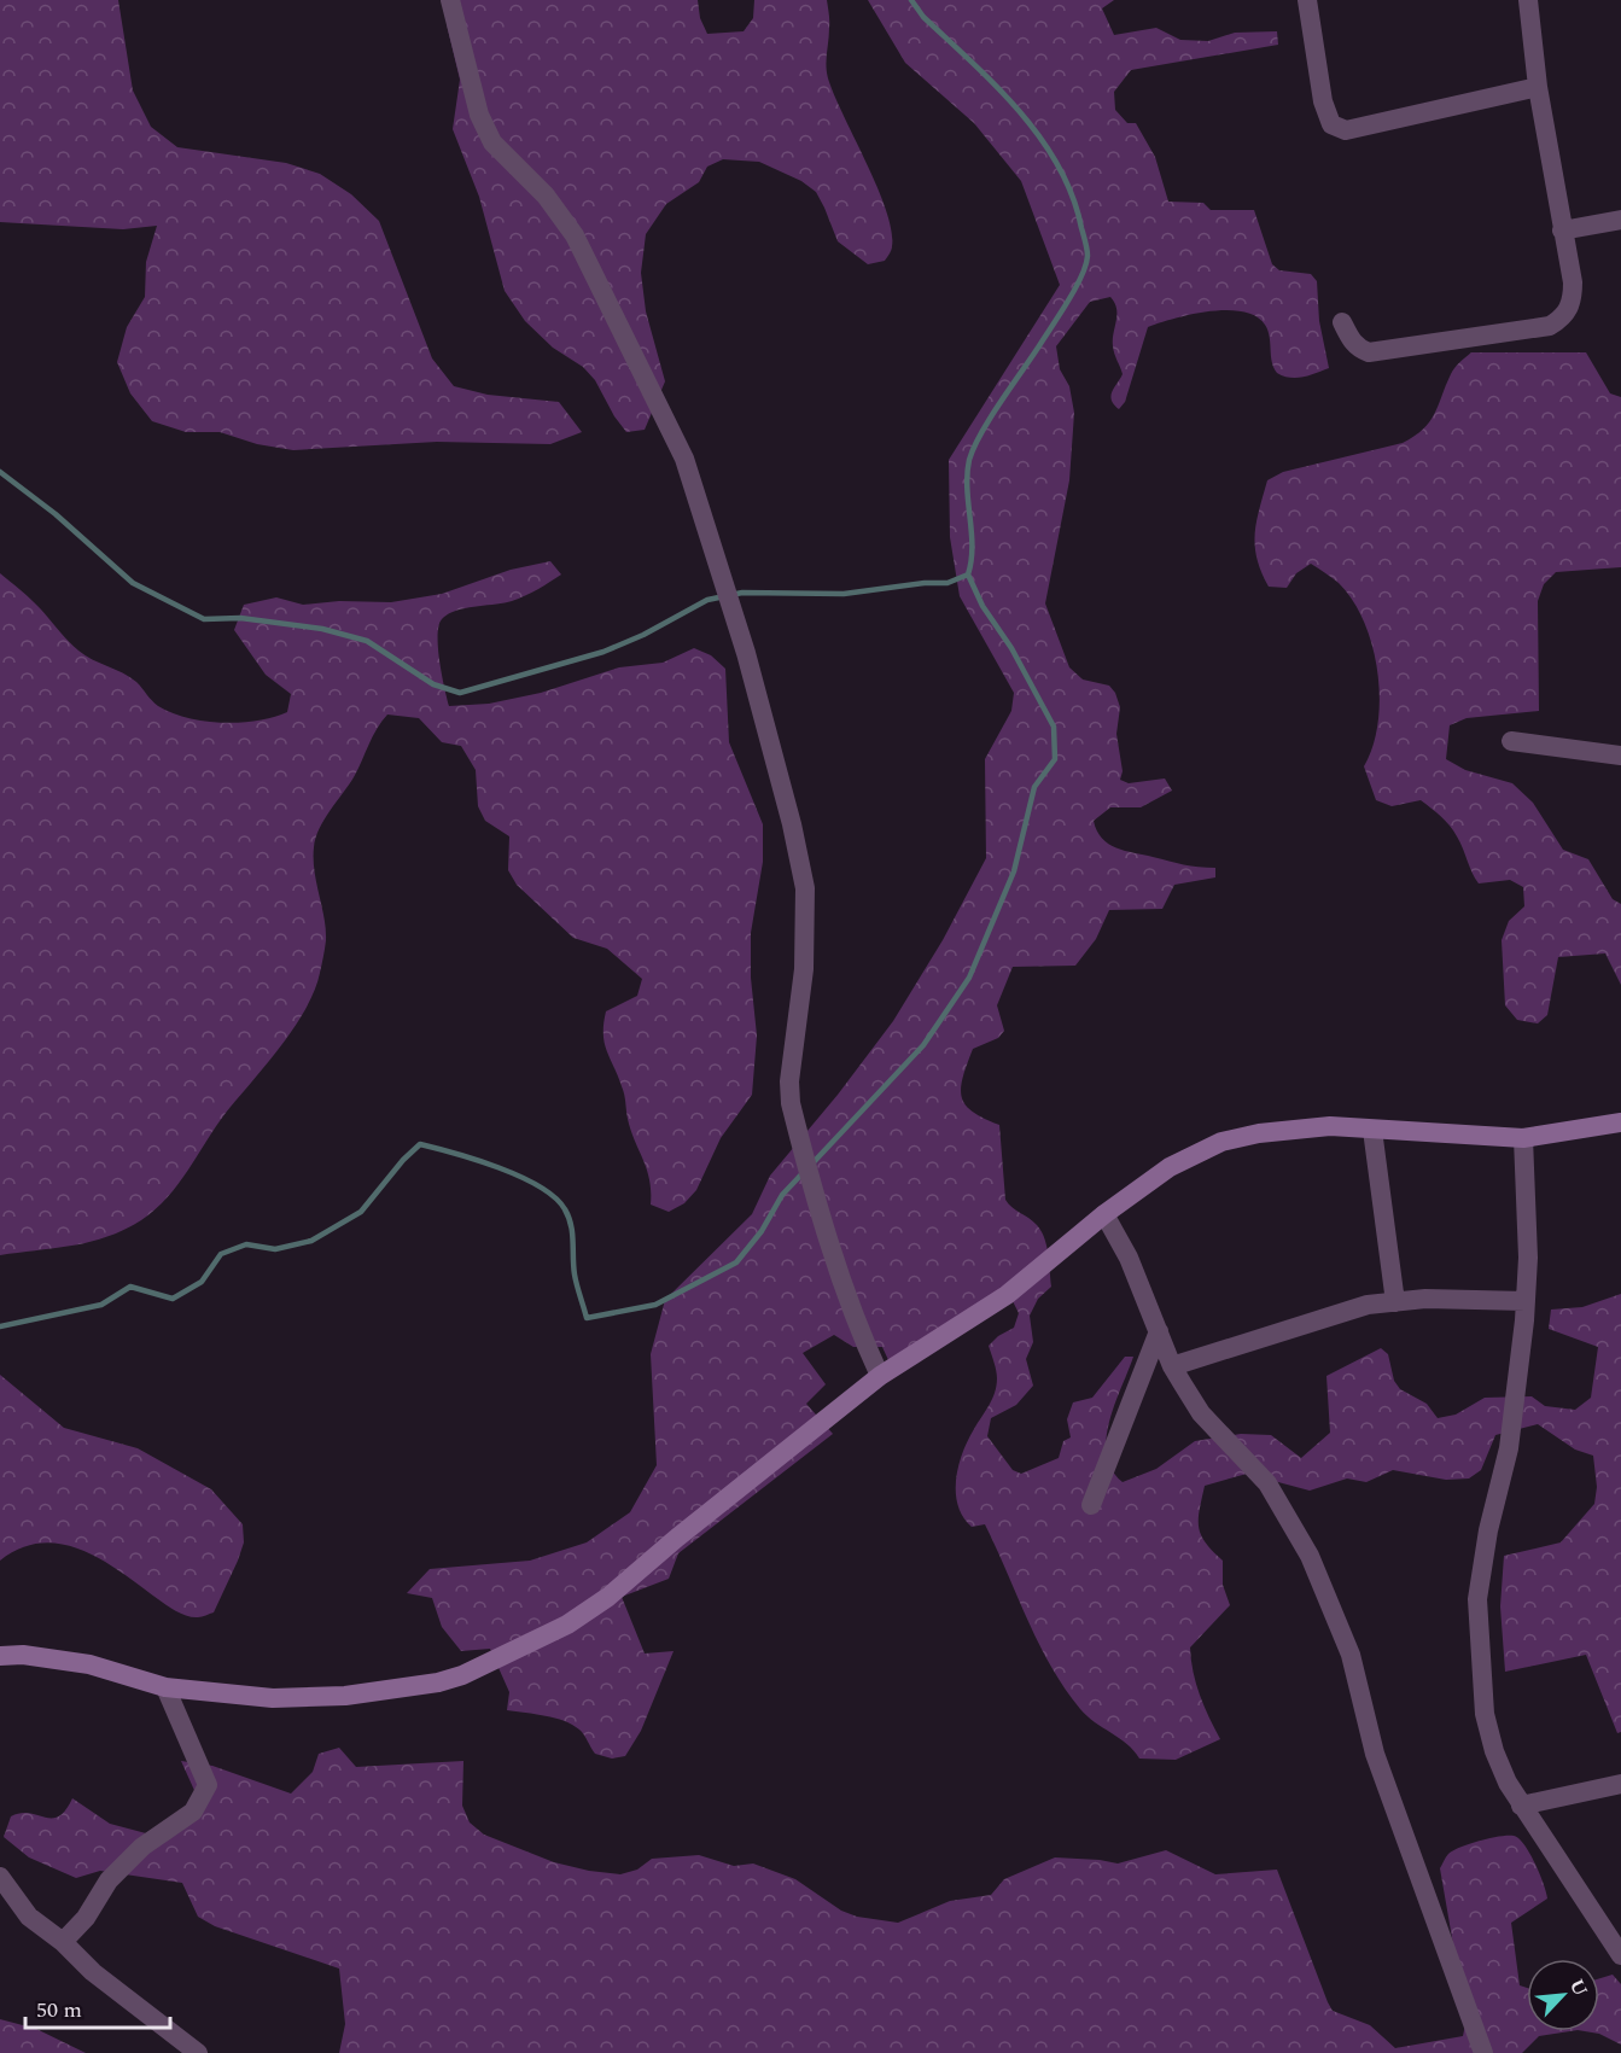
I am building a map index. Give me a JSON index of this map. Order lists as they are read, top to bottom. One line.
{"scale_bar":"50 m","north":"top right"}
